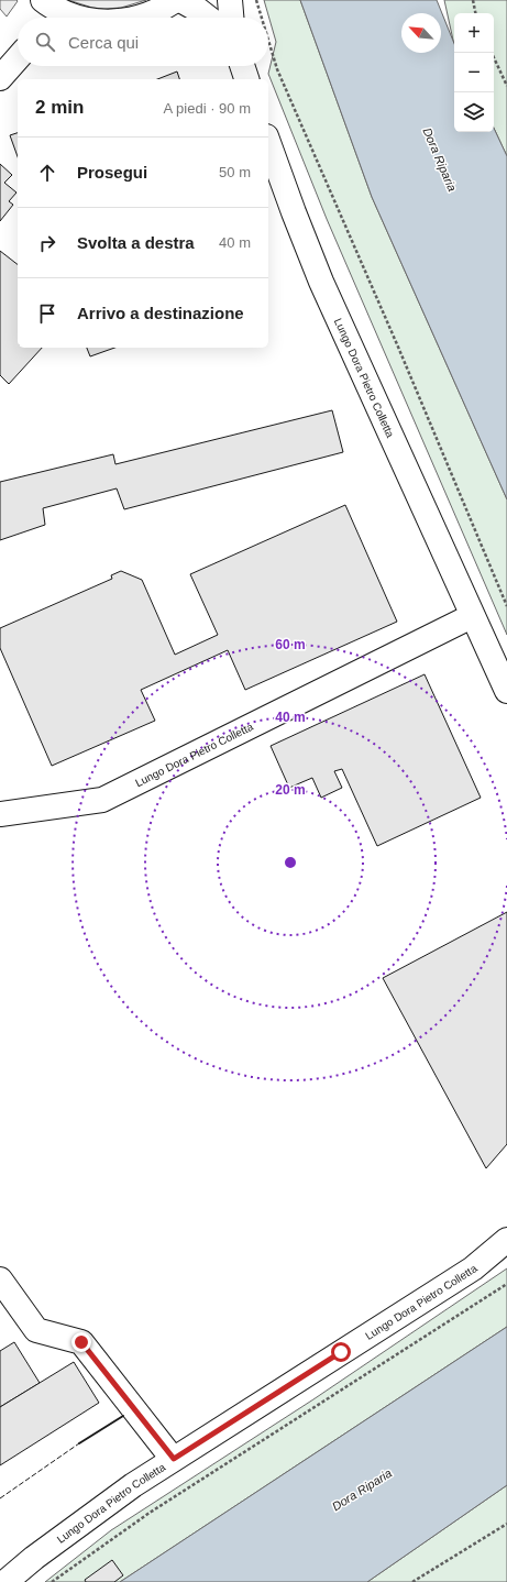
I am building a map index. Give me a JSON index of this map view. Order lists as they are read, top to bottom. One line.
{"streets":{"street":["Lungo Dora Pietro Colletta"]},"water":["Dora Riparia"],"north":"top left","page":{"map_buttons":["+","−"],"search":"Cerca qui","heading":["2 min","A piedi · 90 m"],"list":[["Prosegui","50 m"],["Svolta a destra","40 m"],"Arrivo a destinazione"]},"rings":["60 m","40 m","20 m"]}
